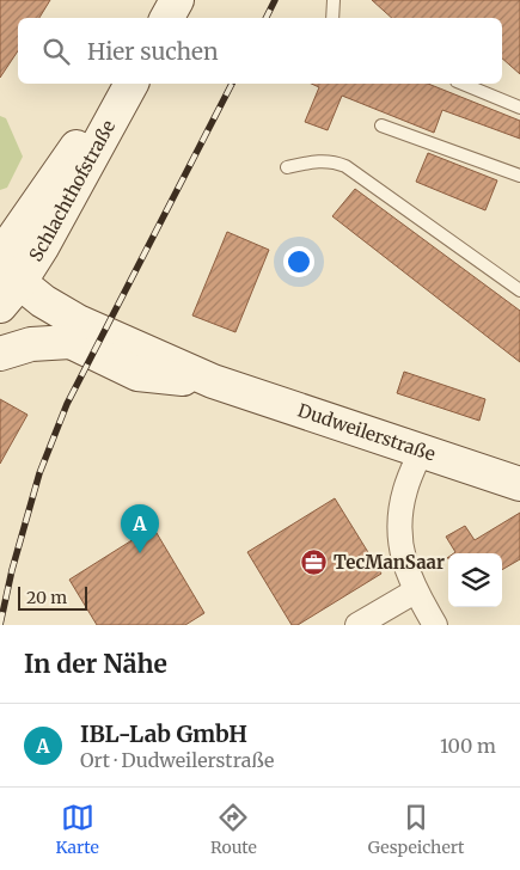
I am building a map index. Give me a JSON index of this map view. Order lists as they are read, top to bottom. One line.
{"streets":{"main road":["Schlachthofstraße","Dudweilerstraße"]},"crossings":[["Schlachthofstraße","Dudweilerstraße"]],"places":{"office":["TecManSaar"]},"scale_bar":"20 m","page":{"search":"Hier suchen","pins":"A","scale":"20 m","heading":"In der Nähe","list":[{"mark":"A","name":"IBL-Lab GmbH","note":"Ort · Dudweilerstraße","value":"100 m"}],"nav":["Karte","Route","Gespeichert"]}}
